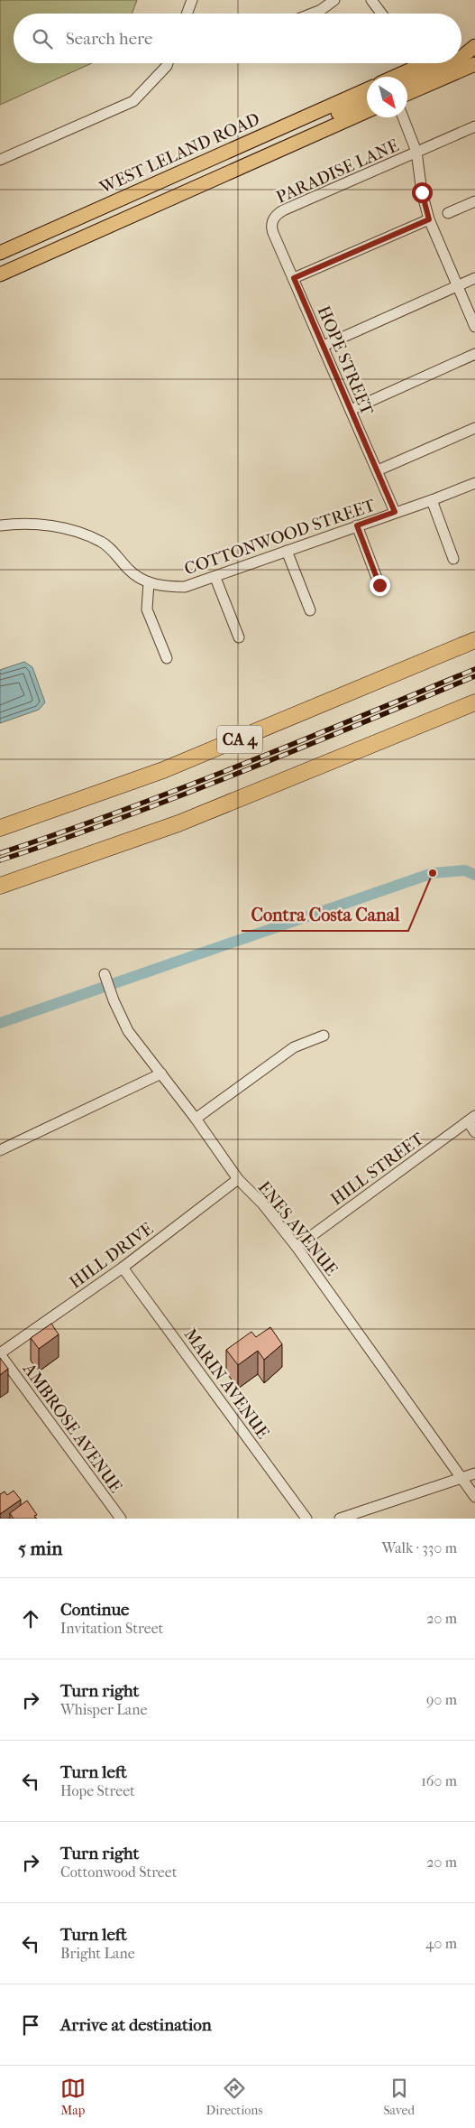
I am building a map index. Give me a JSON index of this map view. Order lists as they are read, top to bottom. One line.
{"streets":{"highway":["CA 4"],"main road":["WEST LELAND ROAD"],"street":["PARADISE LANE","HOPE STREET","COTTONWOOD STREET","HILL STREET","ENES AVENUE","HILL DRIVE","MARIN AVENUE","AMBROSE AVENUE"]},"crossings":[["PARADISE LANE","HOPE STREET"],["HOPE STREET","COTTONWOOD STREET"],["HILL STREET","ENES AVENUE"],["ENES AVENUE","HILL DRIVE"],["HILL DRIVE","MARIN AVENUE"],["HILL DRIVE","AMBROSE AVENUE"]],"places":["Contra Costa Canal"],"north":"bottom right","page":{"search":"Search here","heading":["5 min","Walk · 330 m"],"list":[["Continue","Invitation Street","20 m"],["Turn right","Whisper Lane","90 m"],["Turn left","Hope Street","160 m"],["Turn right","Cottonwood Street","20 m"],["Turn left","Bright Lane","40 m"],"Arrive at destination"],"nav":["Map","Directions","Saved"]}}
